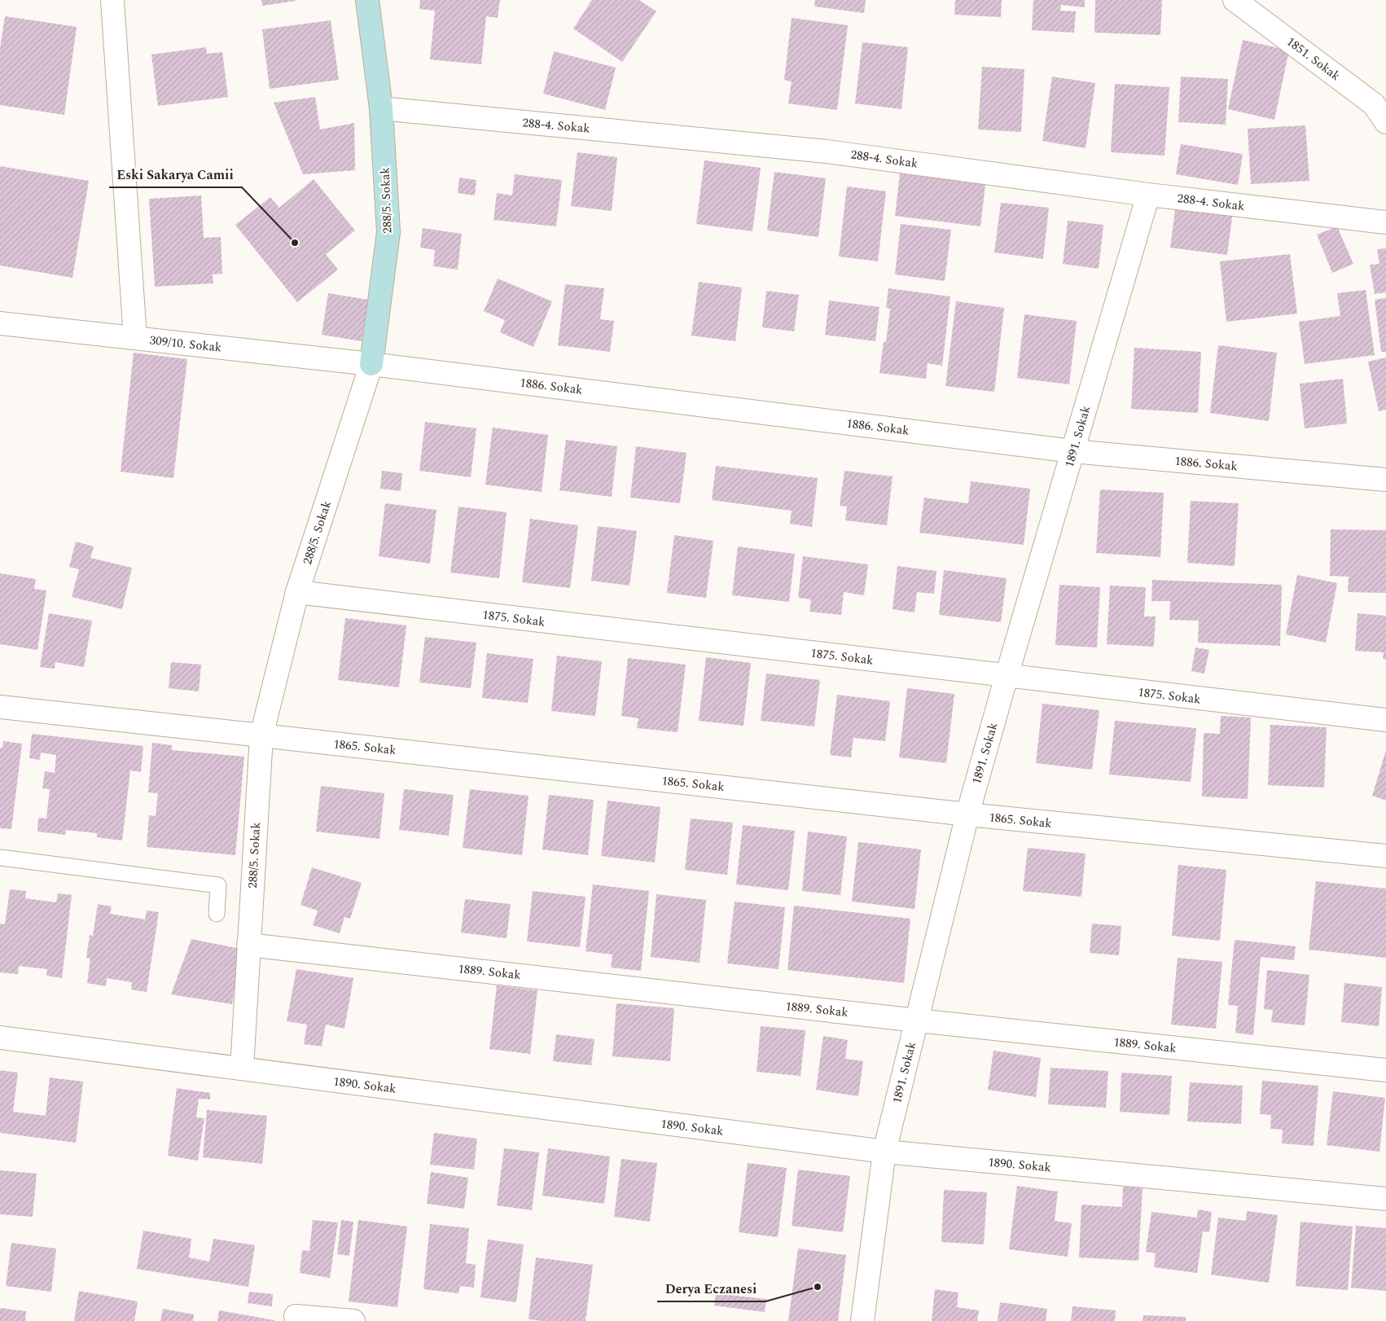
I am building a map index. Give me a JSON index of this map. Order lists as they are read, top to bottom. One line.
{"streets":{"street":["1851. Sokak","288-4. Sokak","288/5. Sokak","309/10. Sokak","1886. Sokak","1891. Sokak","1875. Sokak","1865. Sokak","1889. Sokak","1890. Sokak"]},"crossings":[["288-4. Sokak","288/5. Sokak"],["288-4. Sokak","1891. Sokak"],["288/5. Sokak","309/10. Sokak"],["288/5. Sokak","1886. Sokak"],["288/5. Sokak","1875. Sokak"],["288/5. Sokak","1865. Sokak"],["288/5. Sokak","1889. Sokak"],["288/5. Sokak","1890. Sokak"],["309/10. Sokak","1886. Sokak"],["1886. Sokak","1891. Sokak"],["1891. Sokak","1875. Sokak"],["1891. Sokak","1865. Sokak"],["1891. Sokak","1889. Sokak"],["1891. Sokak","1890. Sokak"]],"places":["Eski Sakarya Camii","Derya Eczanesi"]}
